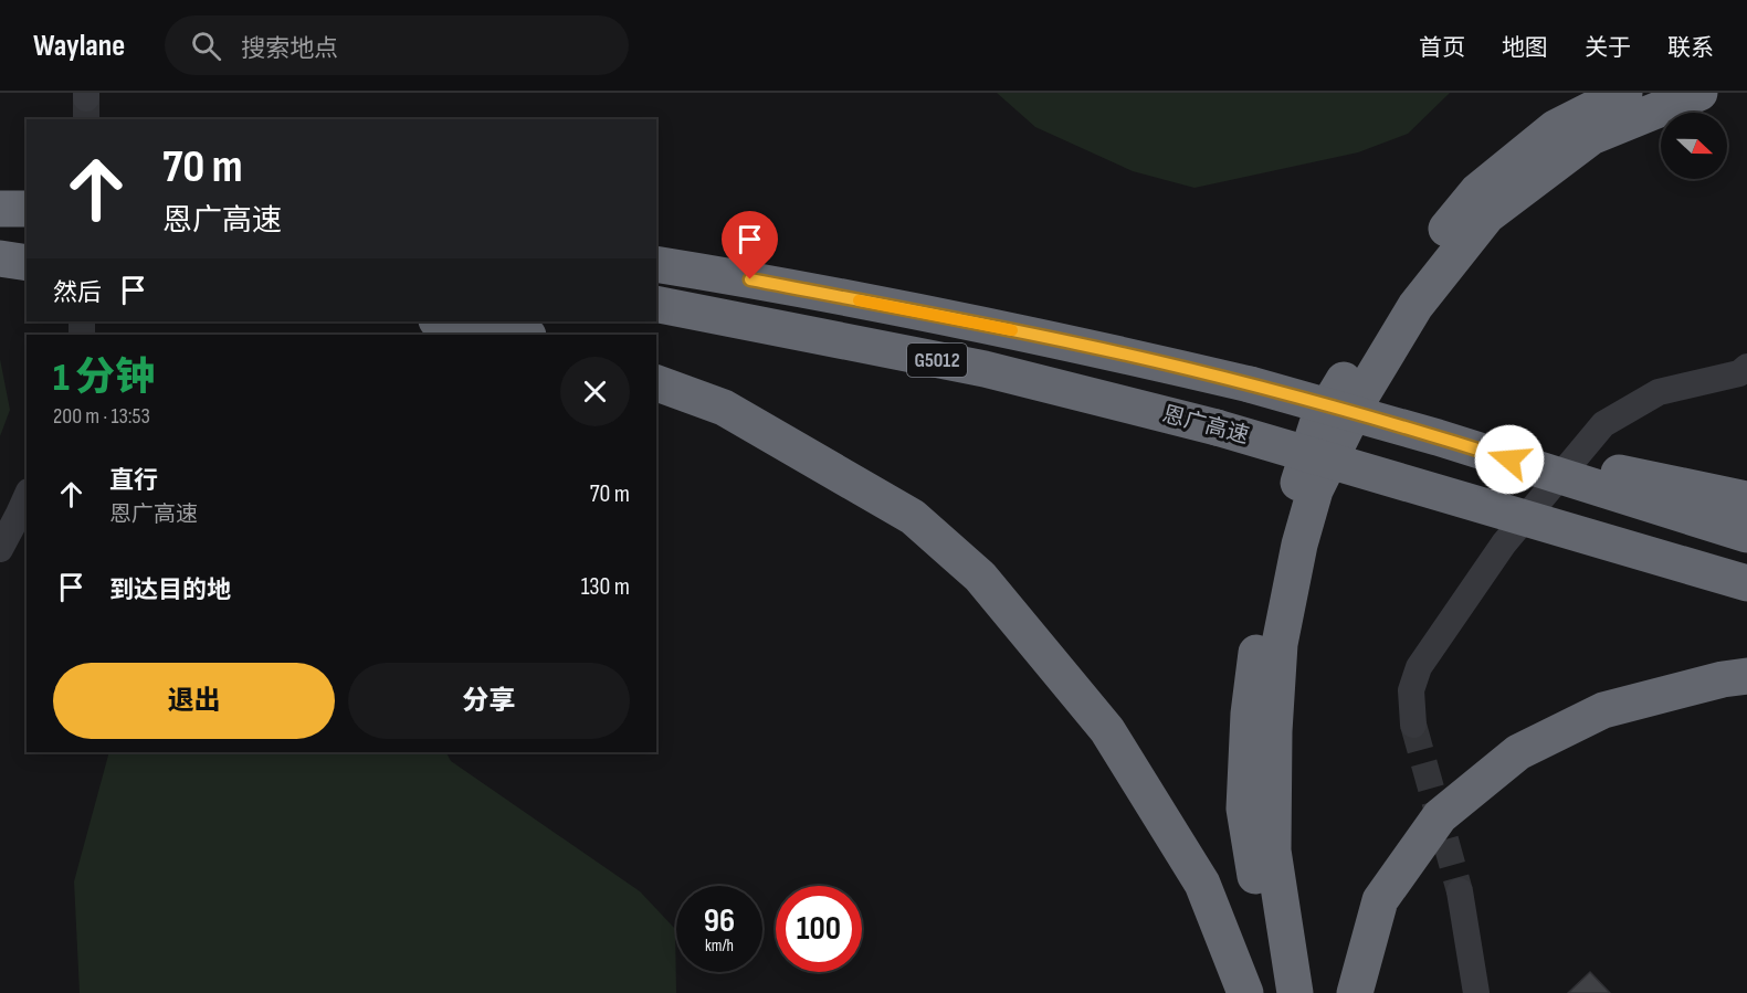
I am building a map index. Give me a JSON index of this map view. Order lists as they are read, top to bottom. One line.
{"streets":{"highway":["G5012","恩广高速"]},"north":"right","page":{"header":"Waylane","search":"搜索地点","nav":["首页","地图","关于","联系"],"turn":["70 m","恩广高速"],"then":"然后","heading":["1 分钟","200 m · 13:53"],"list":[{"name":"直行","note":"恩广高速","value":"70 m"},{"name":"到达目的地","value":"130 m"}],"buttons":["退出","分享"],"speed":"96 km/h","limit":"100"}}
